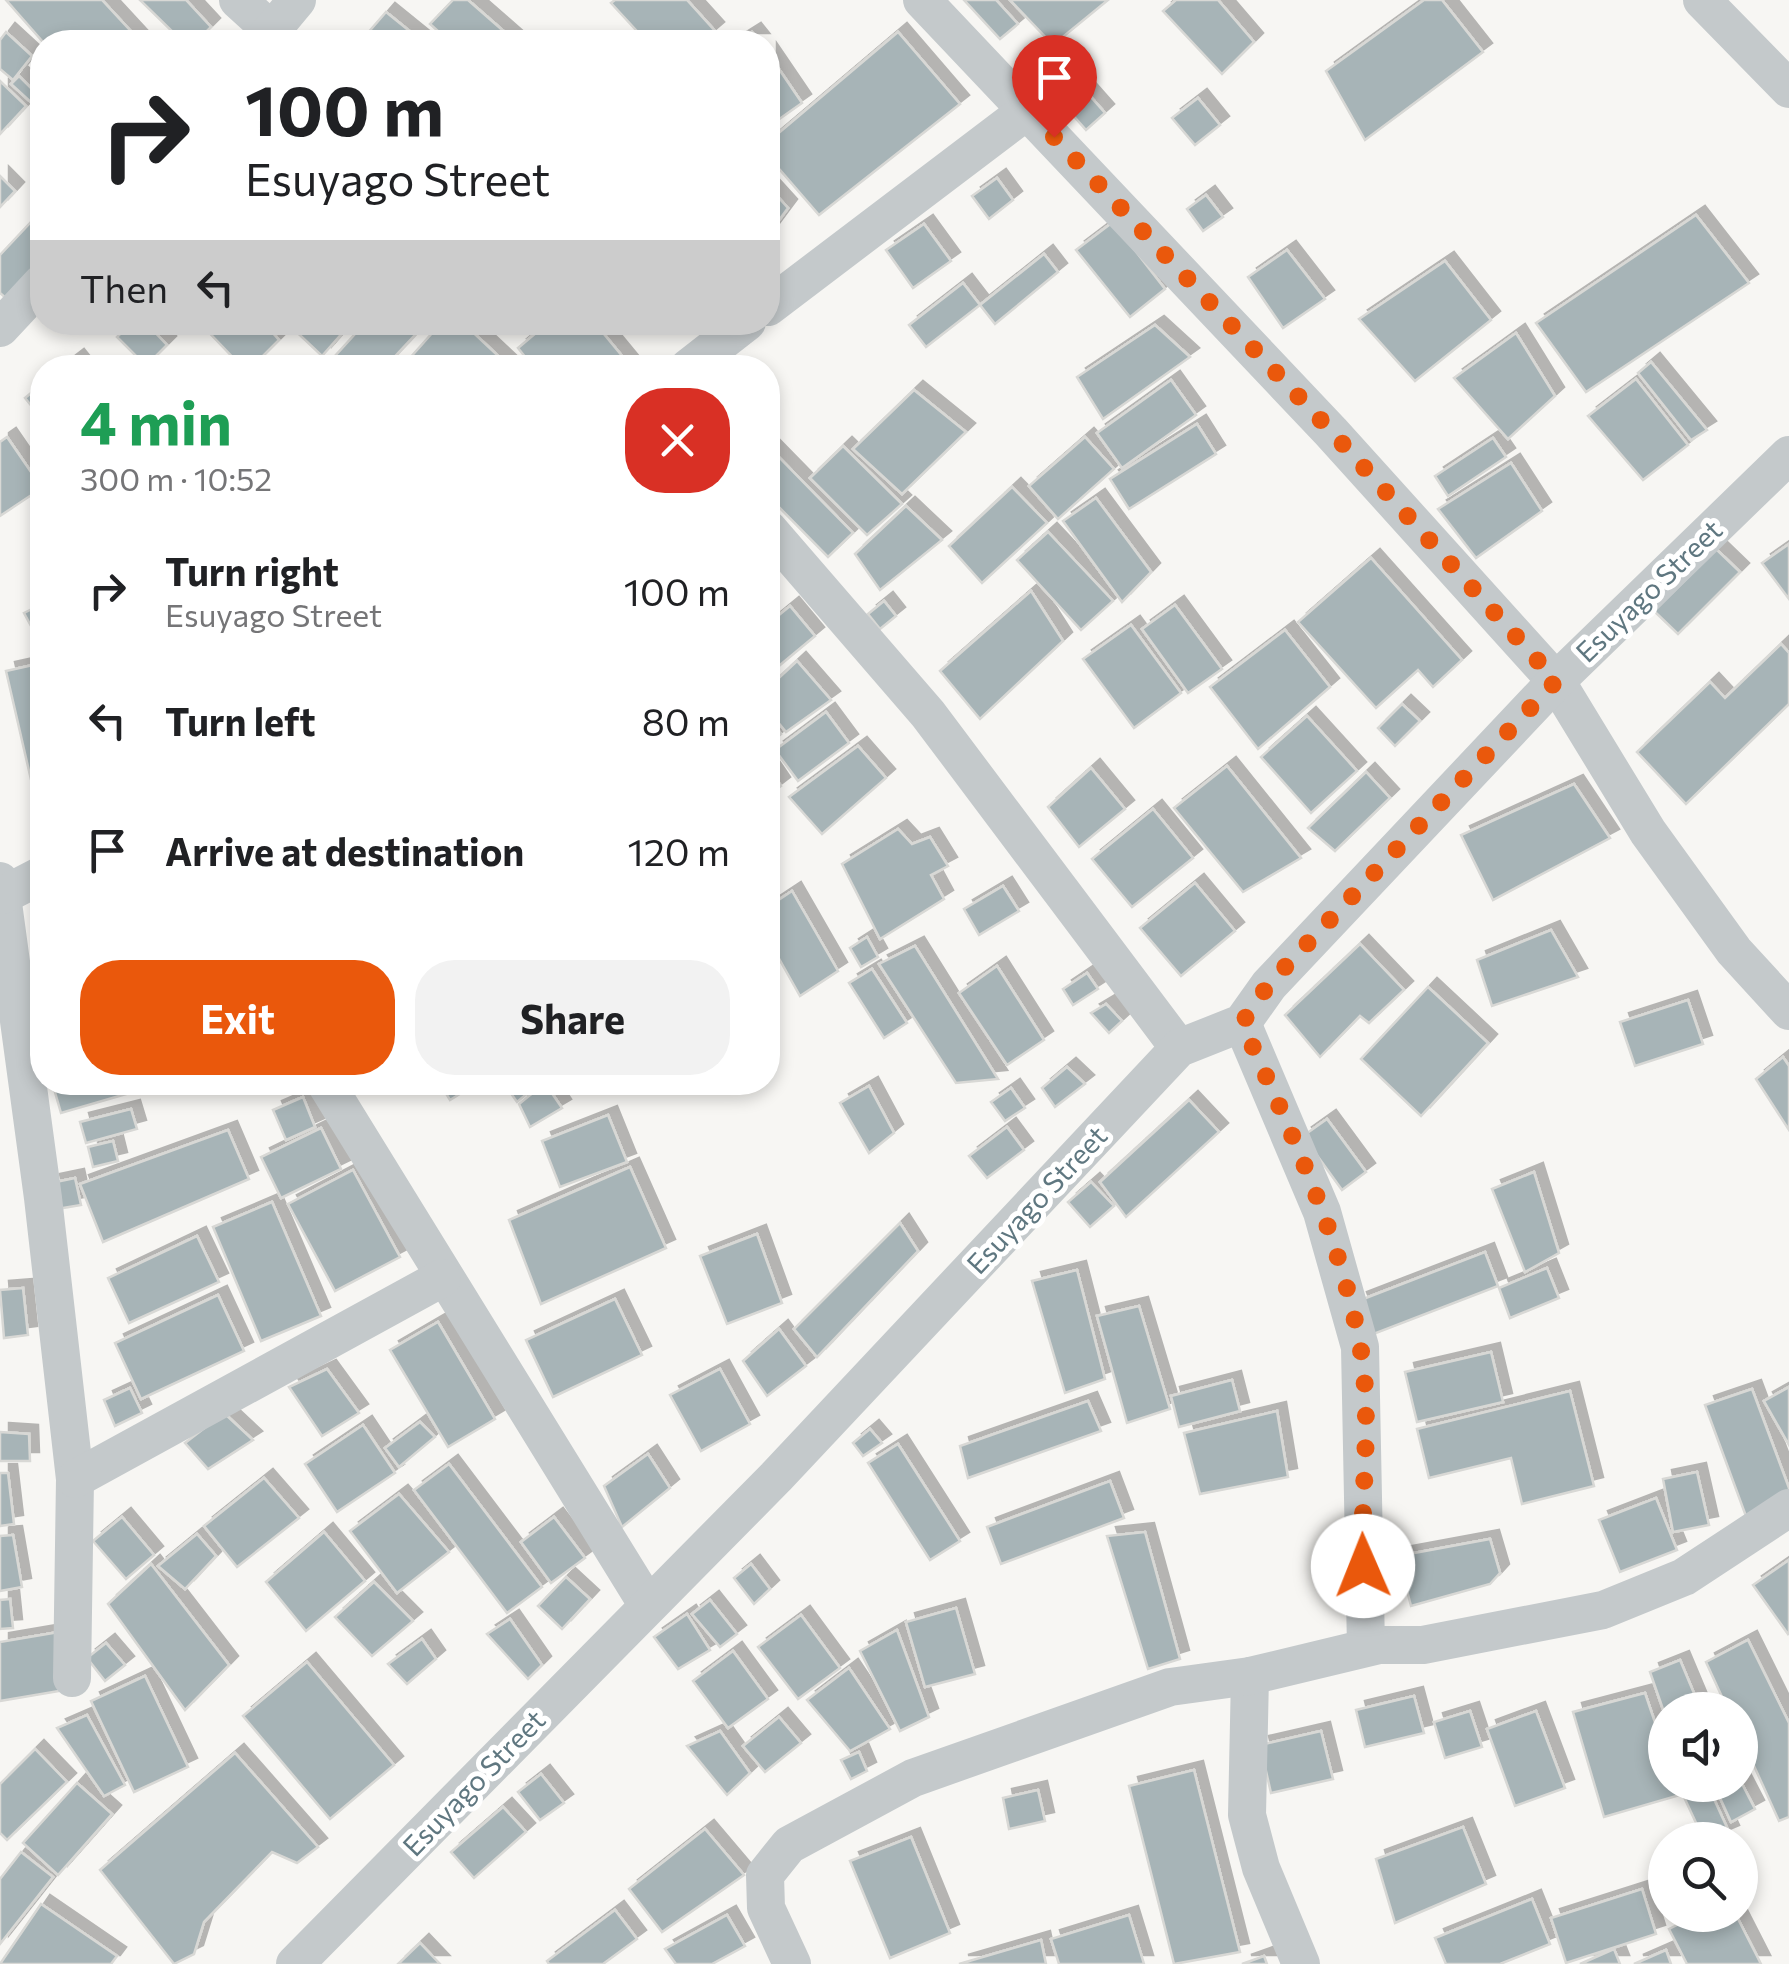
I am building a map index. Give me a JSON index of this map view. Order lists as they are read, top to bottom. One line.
{"streets":{"street":["Esuyago Street"]},"page":{"turn":["100 m","Esuyago Street"],"then":"Then","heading":["4 min","300 m · 10:52"],"list":[{"name":"Turn right","note":"Esuyago Street","value":"100 m"},{"name":"Turn left","value":"80 m"},{"name":"Arrive at destination","value":"120 m"}],"buttons":["Exit","Share"]}}
